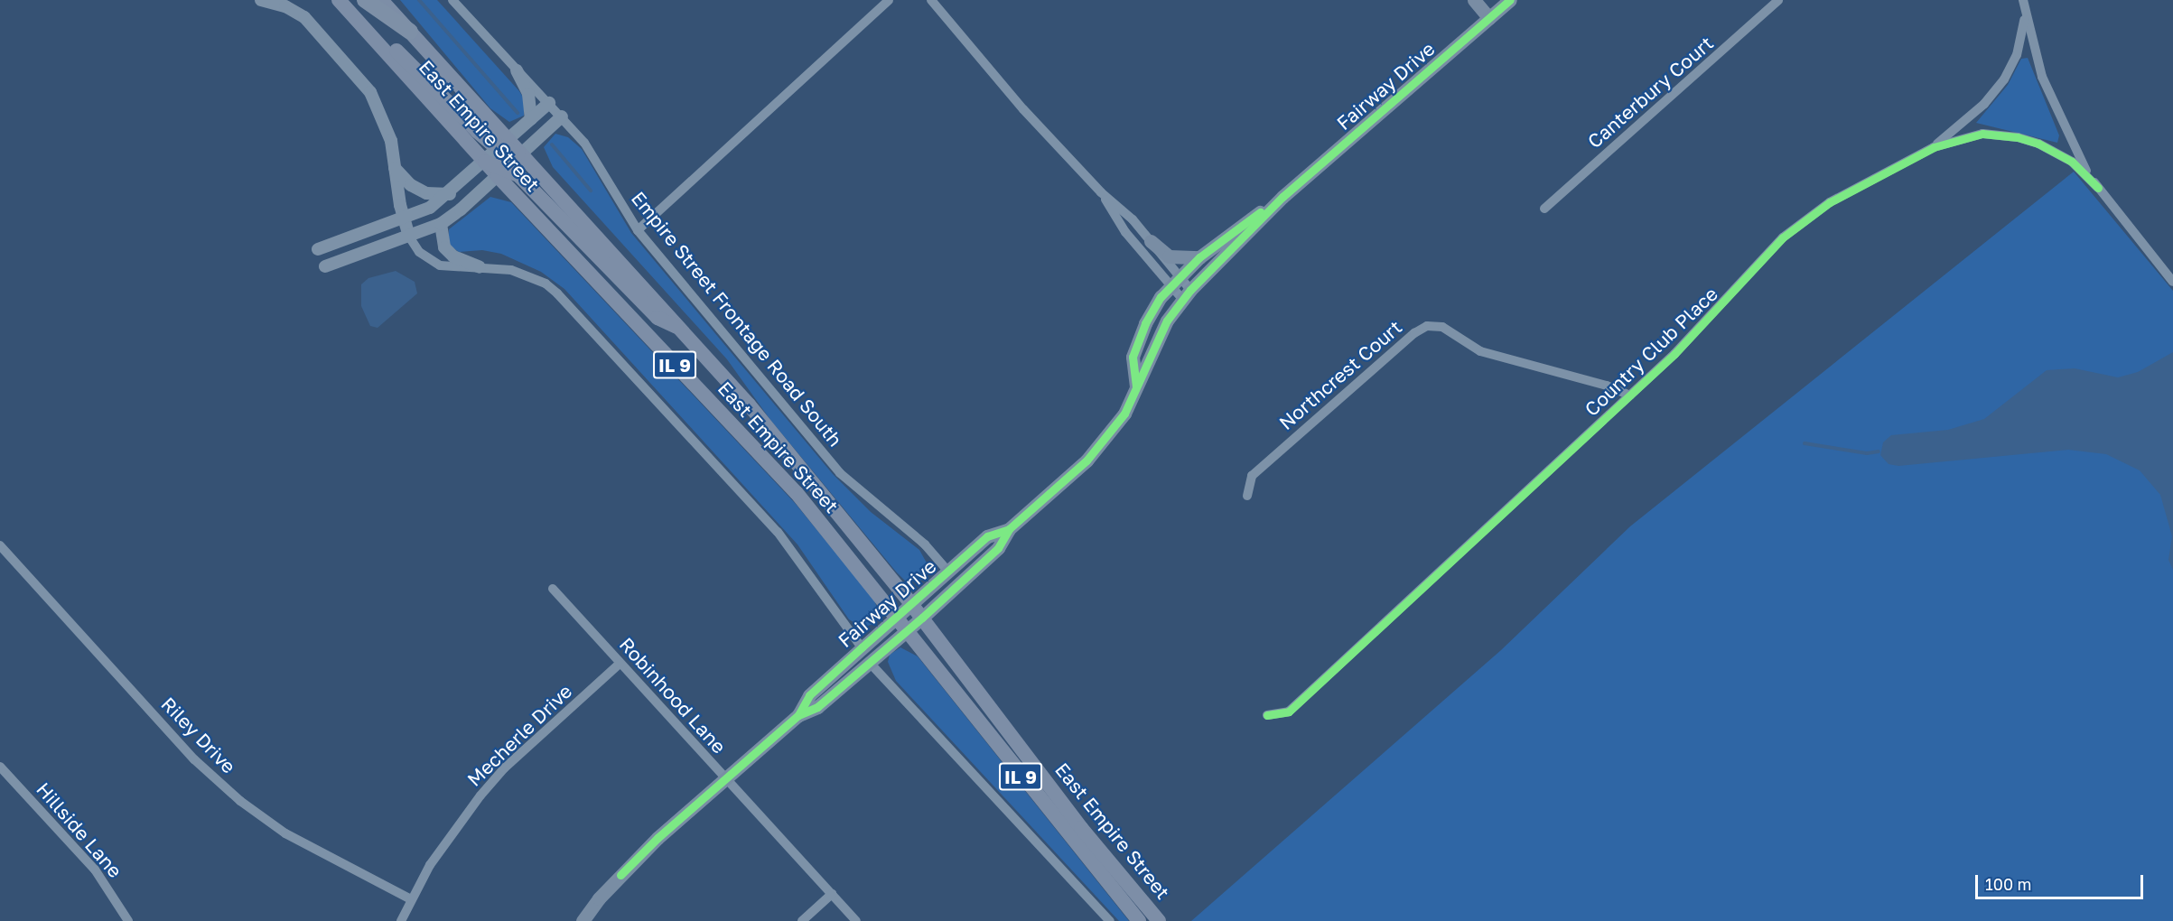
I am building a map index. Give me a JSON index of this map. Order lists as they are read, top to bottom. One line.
{"streets":{"main road":["Fairway Drive","East Empire Street","IL 9"],"street":["Canterbury Court","Empire Street Frontage Road South","Country Club Place","Northcrest Court","Robinhood Lane","Riley Drive","Mecherle Drive","Hillside Lane"]},"crossings":[["Fairway Drive","East Empire Street"],["Fairway Drive","Empire Street Frontage Road South"],["Fairway Drive","Robinhood Lane"],["Country Club Place","Northcrest Court"],["Robinhood Lane","Mecherle Drive"],["Riley Drive","Mecherle Drive"]],"scale_bar":"100 m"}
